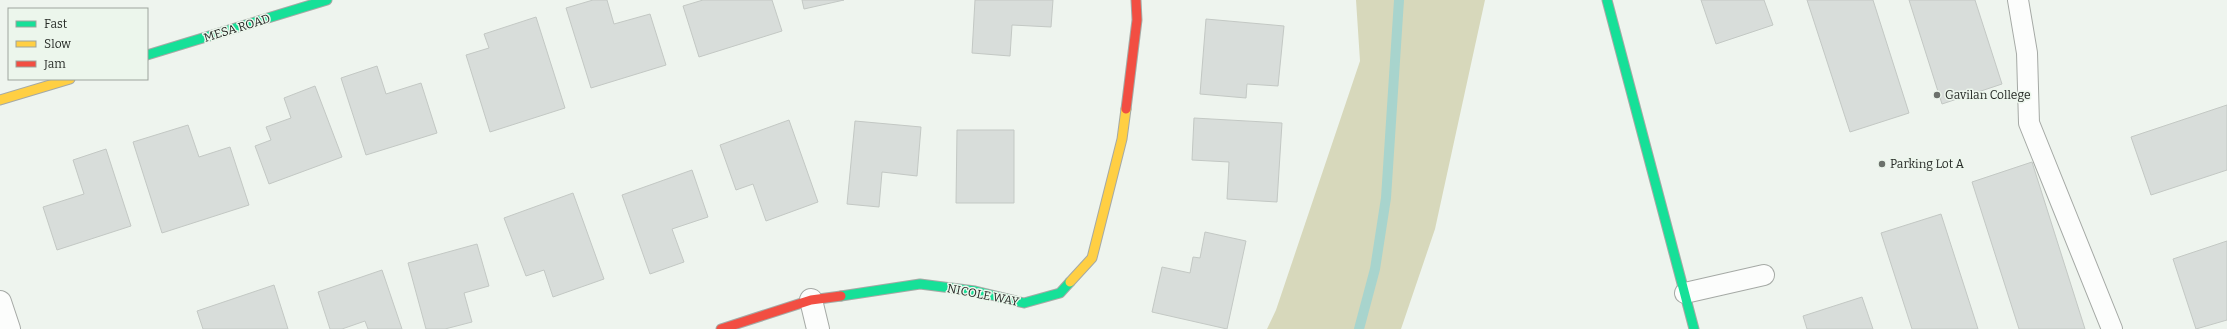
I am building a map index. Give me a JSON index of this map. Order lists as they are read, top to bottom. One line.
{"streets":{"street":["MESA ROAD","NICOLE WAY"]},"places":["Gavilan College","Parking Lot A"],"legend":["Fast","Slow","Jam"]}
